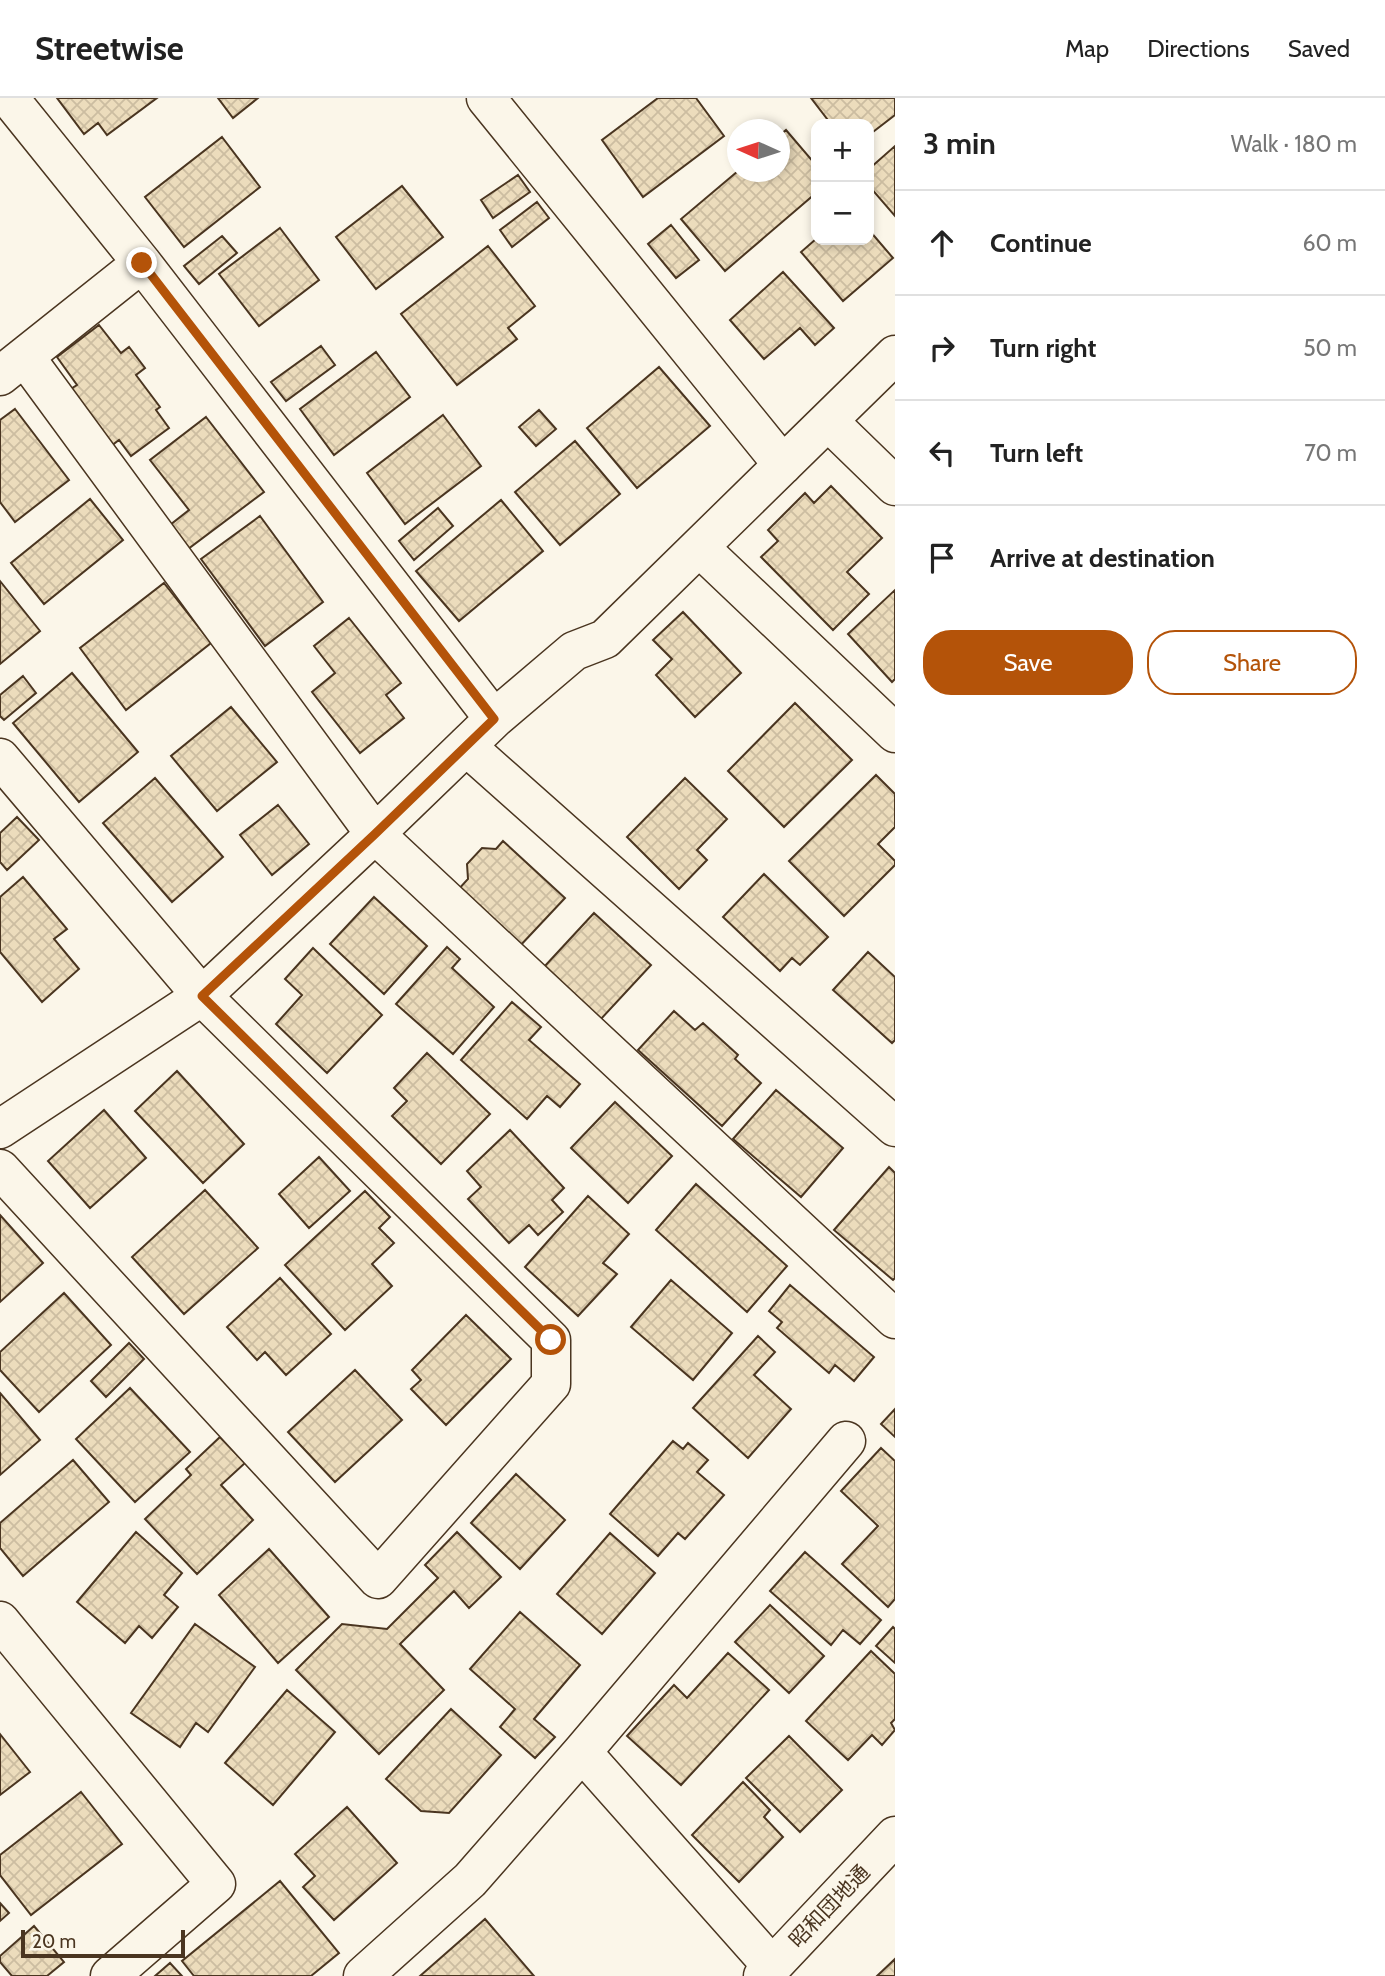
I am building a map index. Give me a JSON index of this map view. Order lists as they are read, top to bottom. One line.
{"streets":{"street":["昭和団地通"]},"scale_bar":"20 m","north":"left","page":{"header":"Streetwise","nav":["Map","Directions","Saved"],"heading":["3 min","Walk · 180 m"],"map_buttons":["+","−"],"list":[["Continue","60 m"],["Turn right","50 m"],["Turn left","70 m"],"Arrive at destination"],"buttons":["Save","Share"],"scale":"20 m"}}
